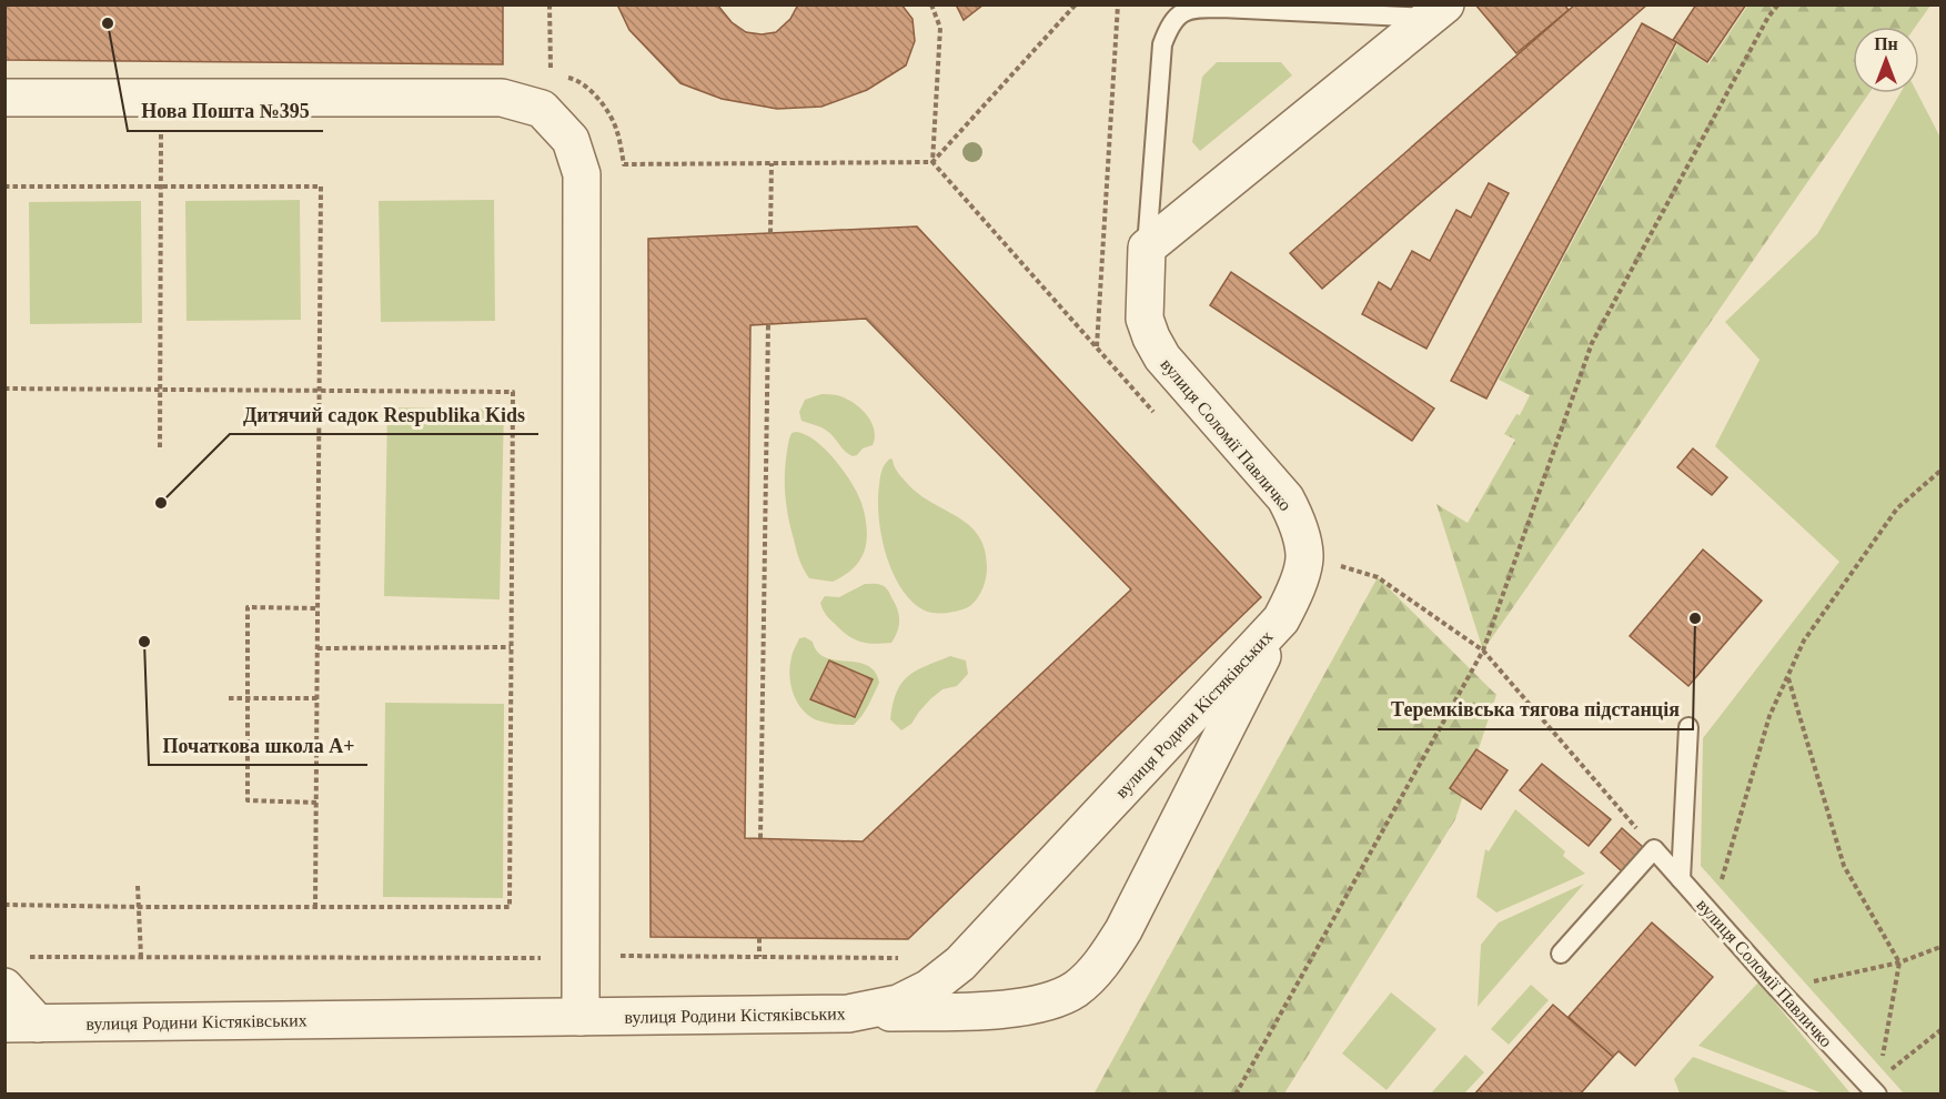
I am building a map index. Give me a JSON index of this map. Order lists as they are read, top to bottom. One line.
{"streets":{"street":["вулиця Соломії Павличко","вулиця Родини Кістяківських"]},"crossings":[["вулиця Соломії Павличко","вулиця Родини Кістяківських"]],"places":["Нова Пошта №395","Дитячий садок Respublika Kids","Теремківська тягова підстанція","Початкова школа А+"],"north":"top"}
